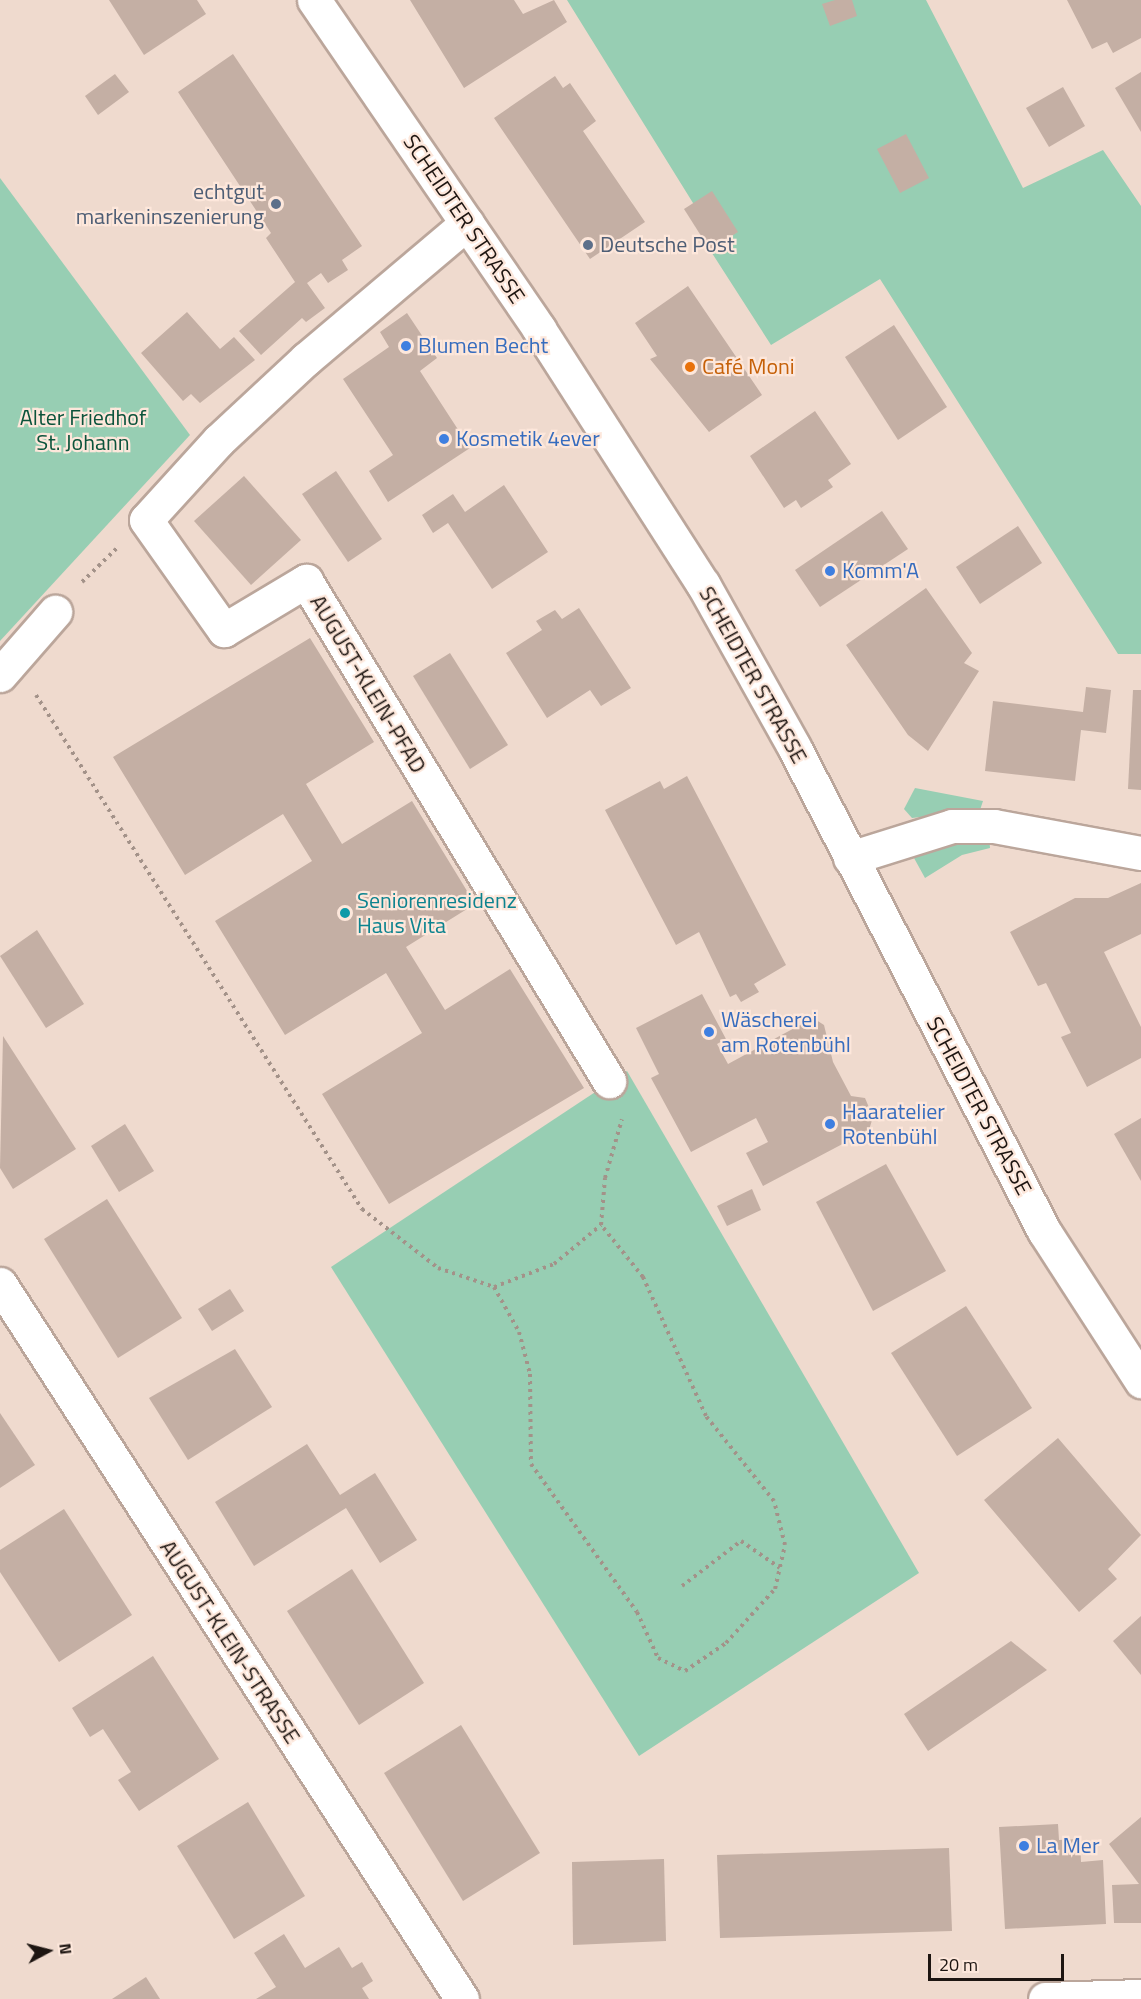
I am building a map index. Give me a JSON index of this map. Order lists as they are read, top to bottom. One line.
{"streets":{"street":["SCHEIDTER STRASSE","AUGUST-KLEIN-PFAD","AUGUST-KLEIN-STRASSE"]},"crossings":[["SCHEIDTER STRASSE","AUGUST-KLEIN-PFAD"]],"parks":["Alter Friedhof St. Johann"],"places":["echtgut markeninszenierung","Deutsche Post","Blumen Becht","Café Moni","Kosmetik 4ever","Komm'A","Seniorenresidenz Haus Vita","Wäscherei am Rotenbühl","Haaratelier Rotenbühl","La Mer"],"scale_bar":"20 m","north":"right"}
